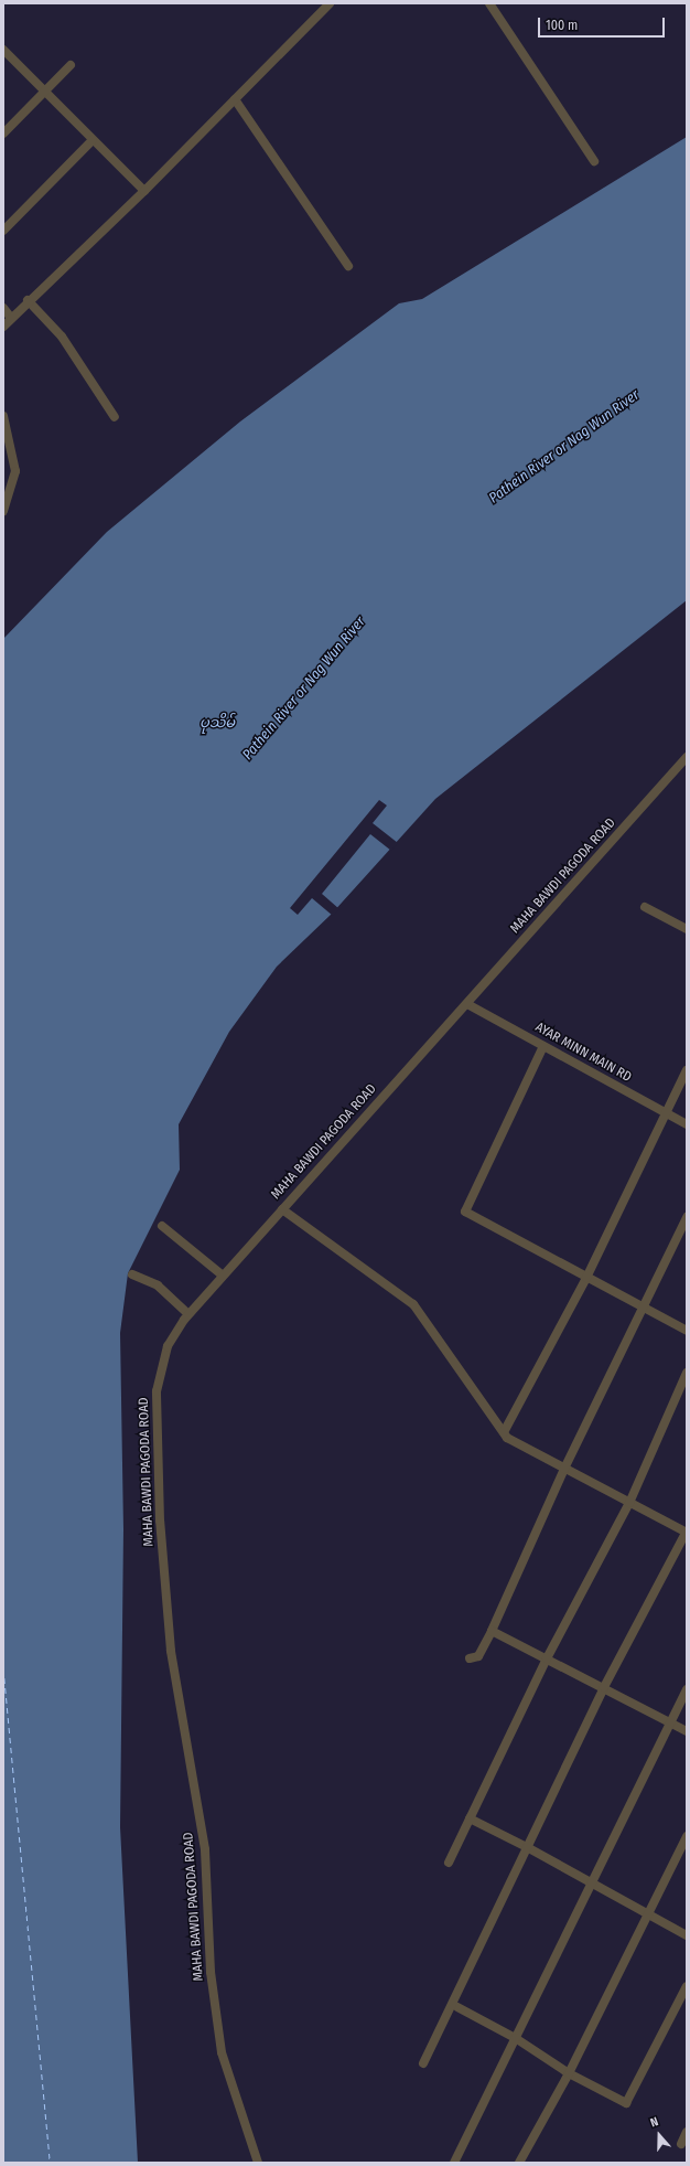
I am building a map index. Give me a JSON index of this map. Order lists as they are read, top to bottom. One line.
{"streets":{"street":["MAHA BAWDI PAGODA ROAD","AYAR MINN MAIN RD"]},"crossings":[["MAHA BAWDI PAGODA ROAD","AYAR MINN MAIN RD"]],"water":["Pathein River or Nag Wun River","ပုသိမ်"],"scale_bar":"100 m","north":"top"}
